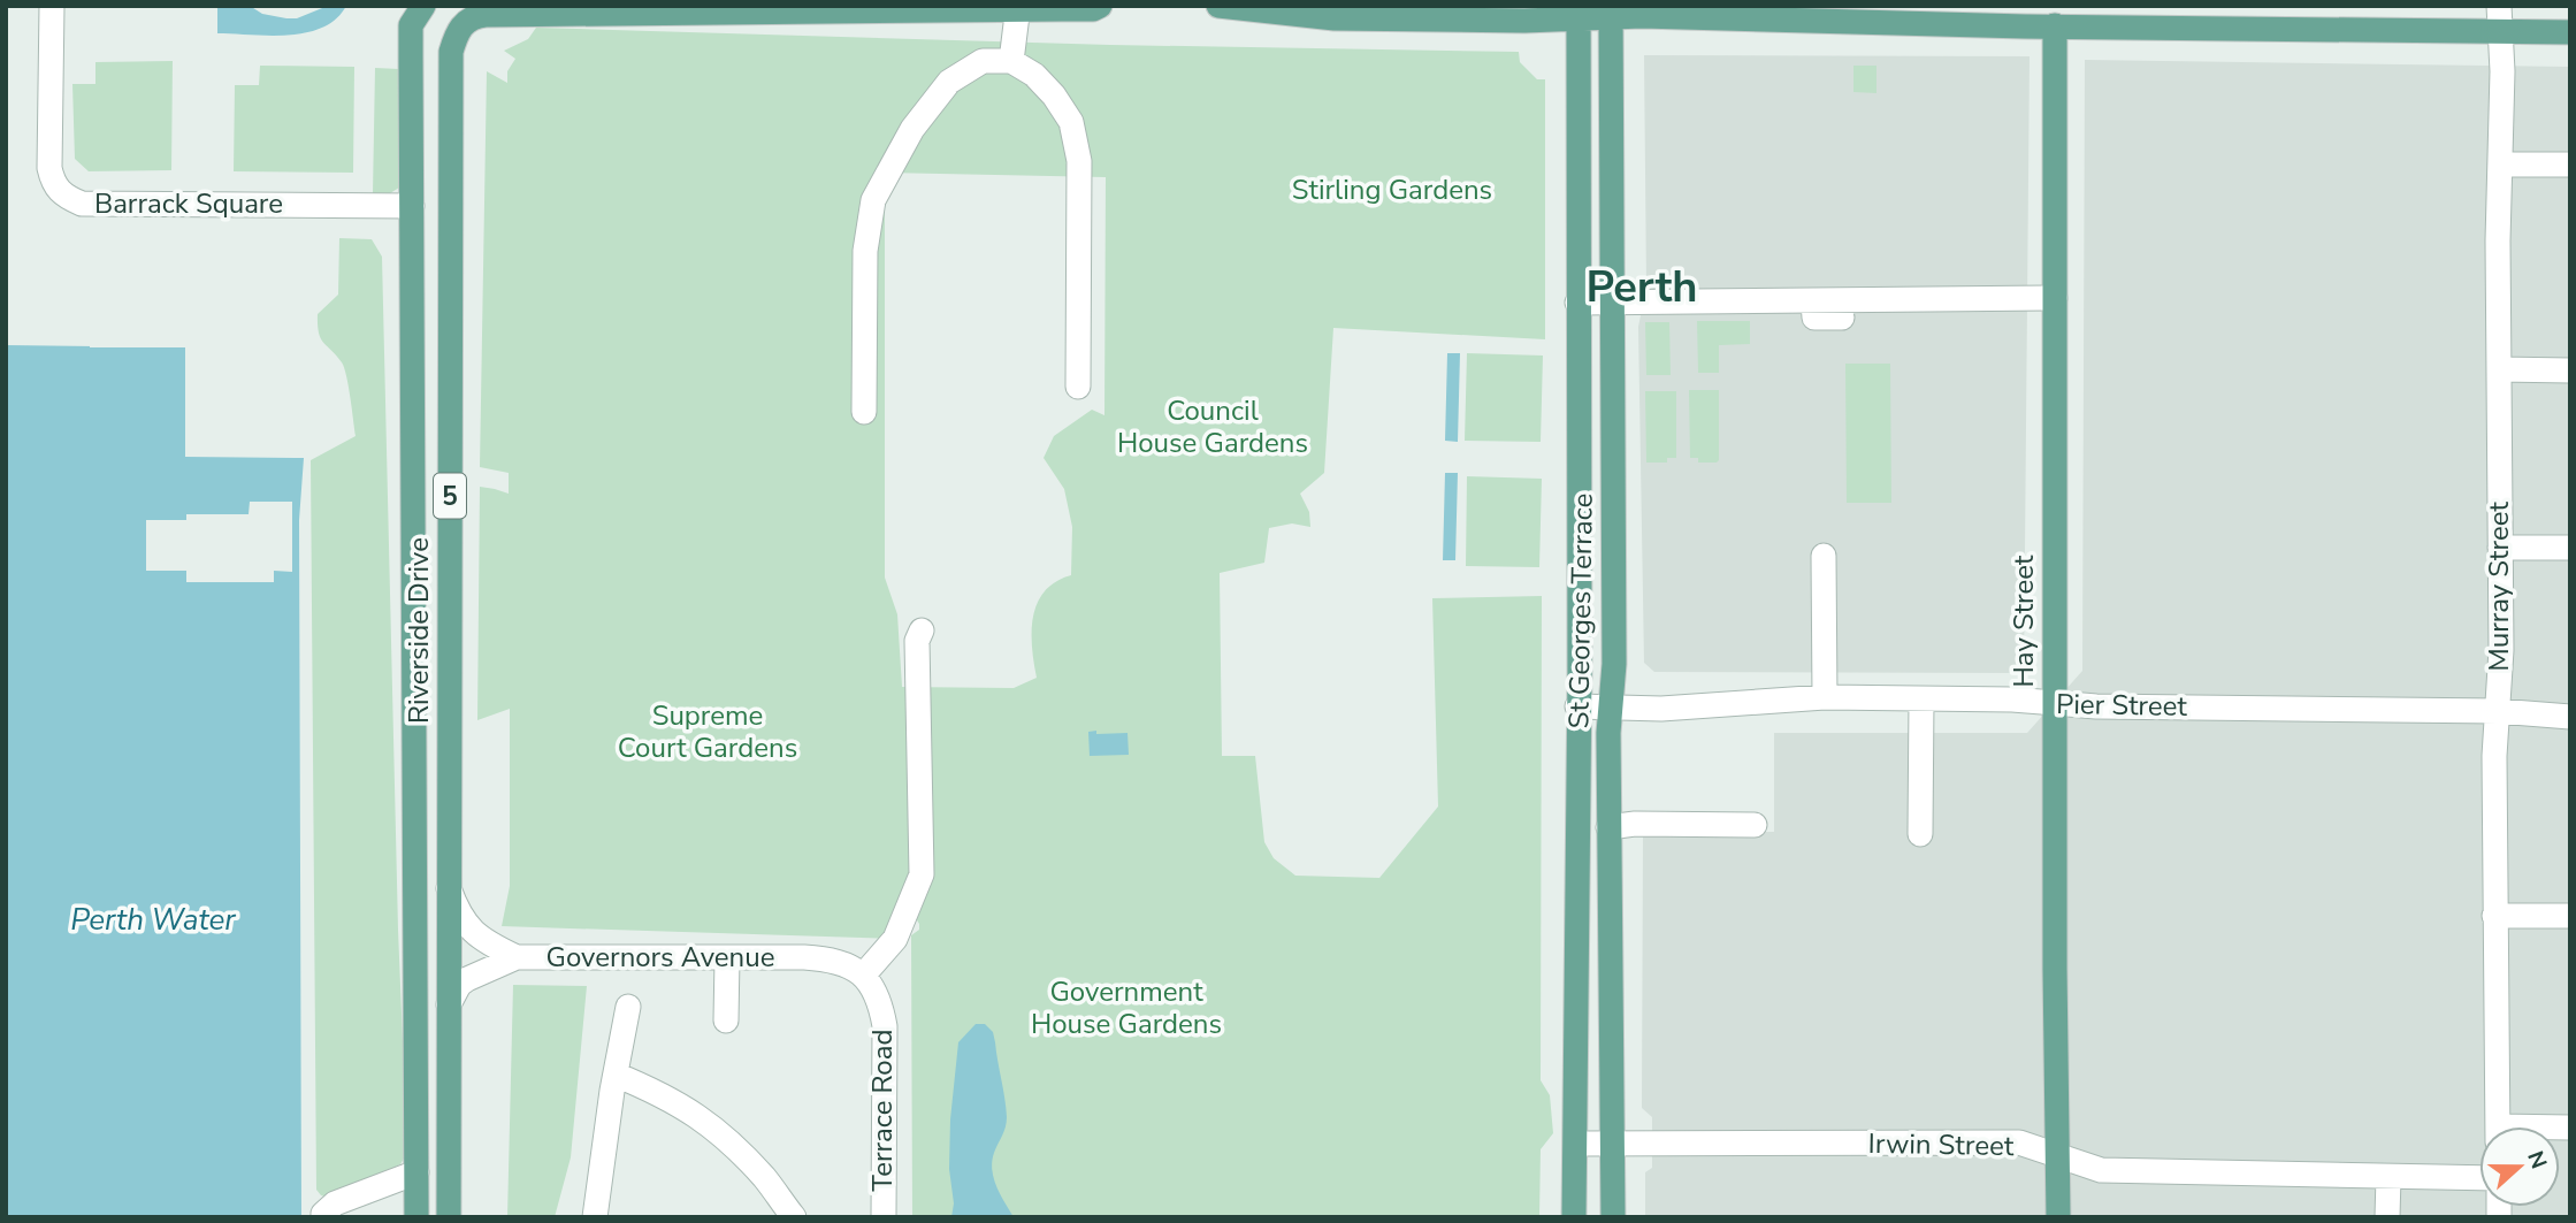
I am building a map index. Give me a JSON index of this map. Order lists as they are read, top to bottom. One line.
{"streets":{"main road":["5","St Georges Terrace","Hay Street","Riverside Drive"],"street":["Barrack Square","Murray Street","Pier Street","Governors Avenue","Terrace Road","Irwin Street"]},"crossings":[["Barrack Square","Riverside Drive"],["5","Riverside Drive"],["Murray Street","Pier Street"],["St Georges Terrace","Pier Street"],["St Georges Terrace","Irwin Street"],["Hay Street","Pier Street"],["Hay Street","Irwin Street"],["Riverside Drive","Governors Avenue"],["Governors Avenue","Terrace Road"]],"districts":["Perth"],"water":["Perth Water"],"parks":["Stirling Gardens","Council House Gardens","Supreme Court Gardens","Government House Gardens"],"north":"right"}
